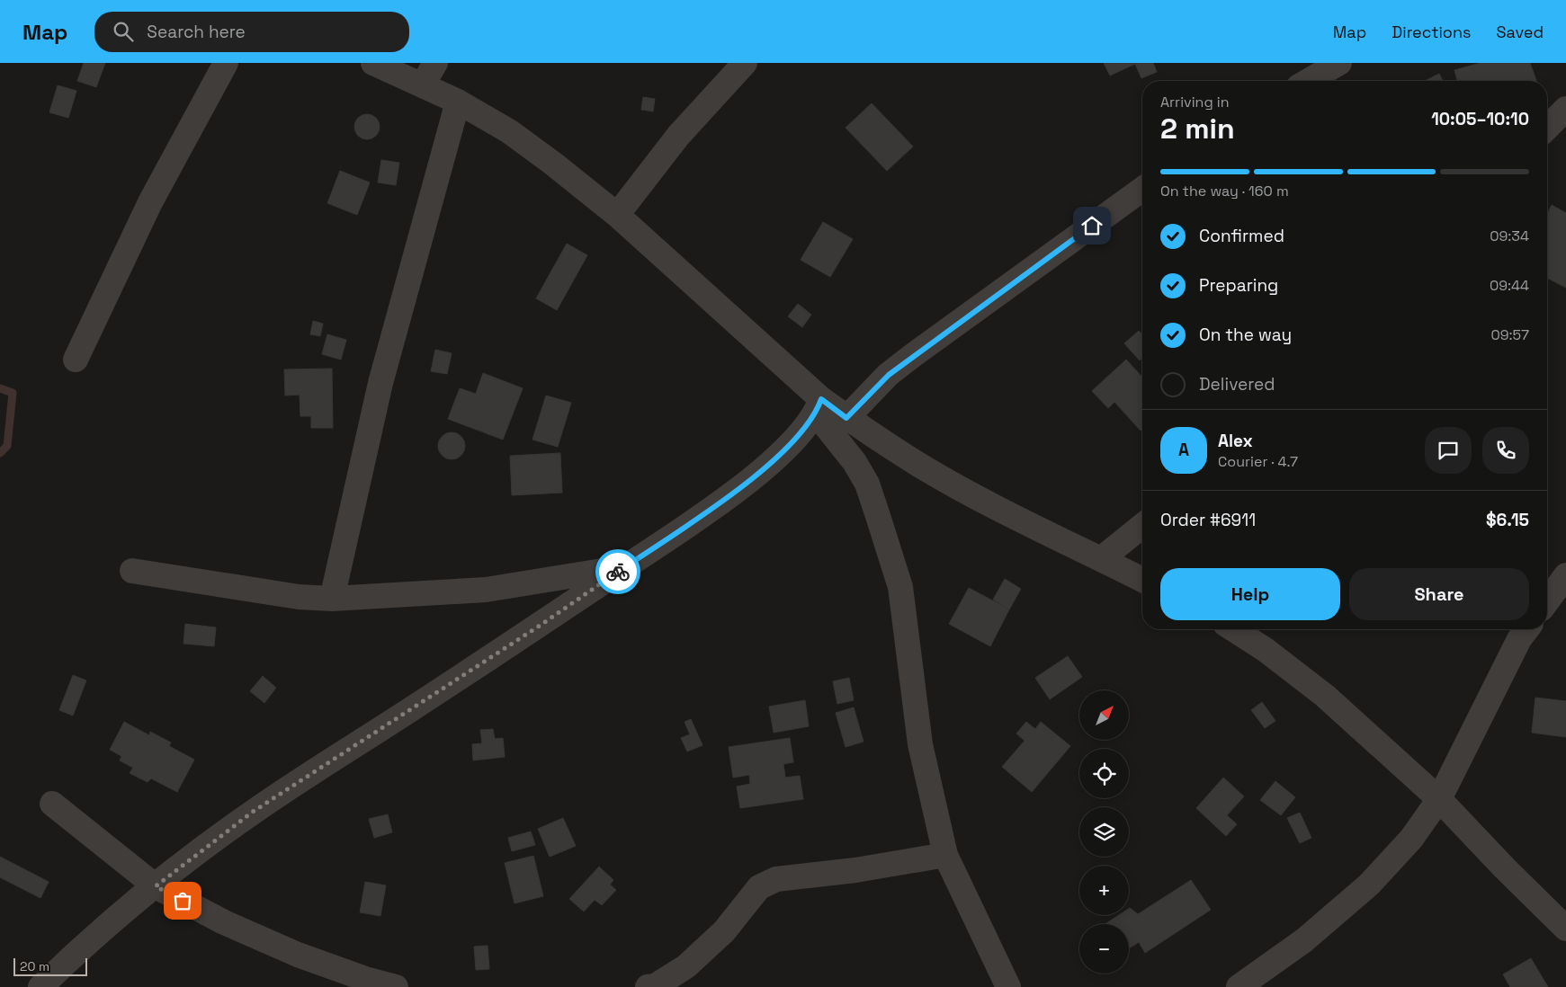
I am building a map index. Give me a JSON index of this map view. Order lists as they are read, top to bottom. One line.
{"scale_bar":"20 m","north":"top right","page":{"header":"Map","search":"Search here","nav":["Map","Directions","Saved"],"heading":["2 min","Arriving in","10:05–10:10"],"panel":["Alex","Courier · 4.7","Order #6911","$6.15"],"bar":"On the way · 160 m","list":[["Confirmed","09:34"],["Preparing","09:44"],["On the way","09:57"],"Delivered"],"round":"A","buttons":["Help","Share"],"map_buttons":["+","−"],"scale":"20 m"}}
